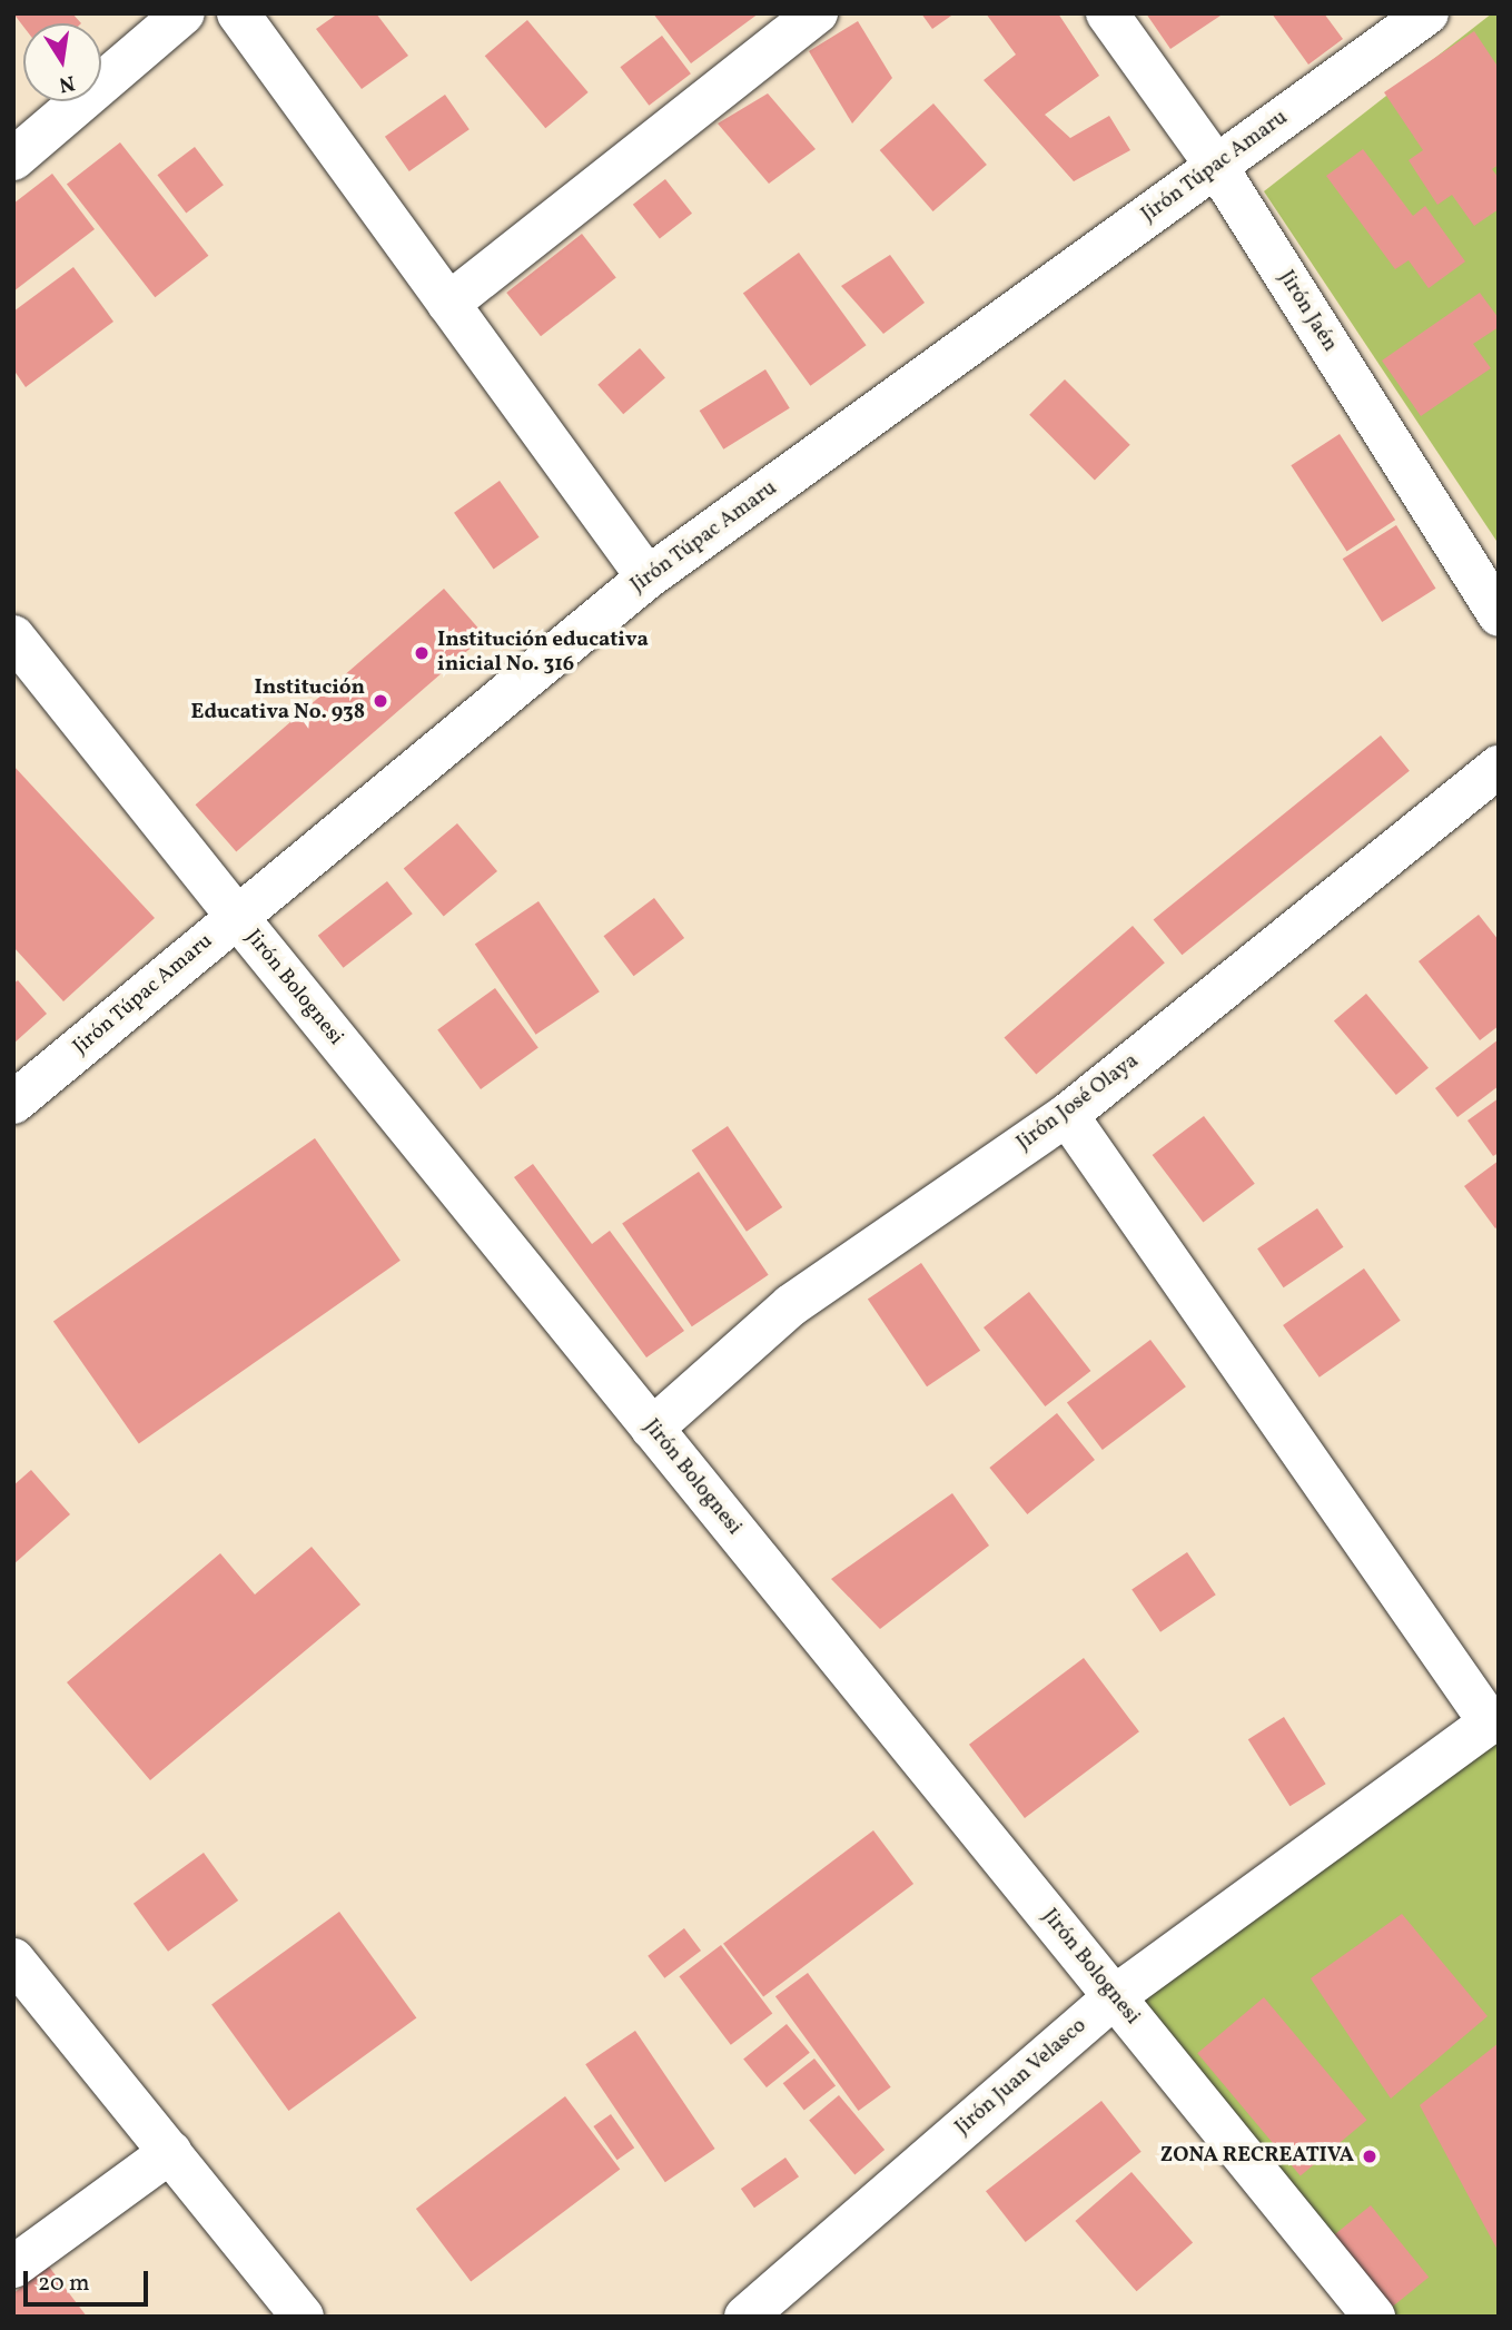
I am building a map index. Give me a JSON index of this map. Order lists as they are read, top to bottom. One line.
{"streets":{"main road":["Jirón Túpac Amaru","Jirón Jaén","Jirón Bolognesi","Jirón José Olaya","Jirón Juan Velasco"]},"crossings":[["Jirón Túpac Amaru","Jirón Jaén"],["Jirón Túpac Amaru","Jirón Bolognesi"],["Jirón Bolognesi","Jirón José Olaya"],["Jirón Bolognesi","Jirón Juan Velasco"]],"places":["Institución educativa inicial No. 316","Institución Educativa No. 938","ZONA RECREATIVA"],"scale_bar":"20 m","north":"bottom"}
